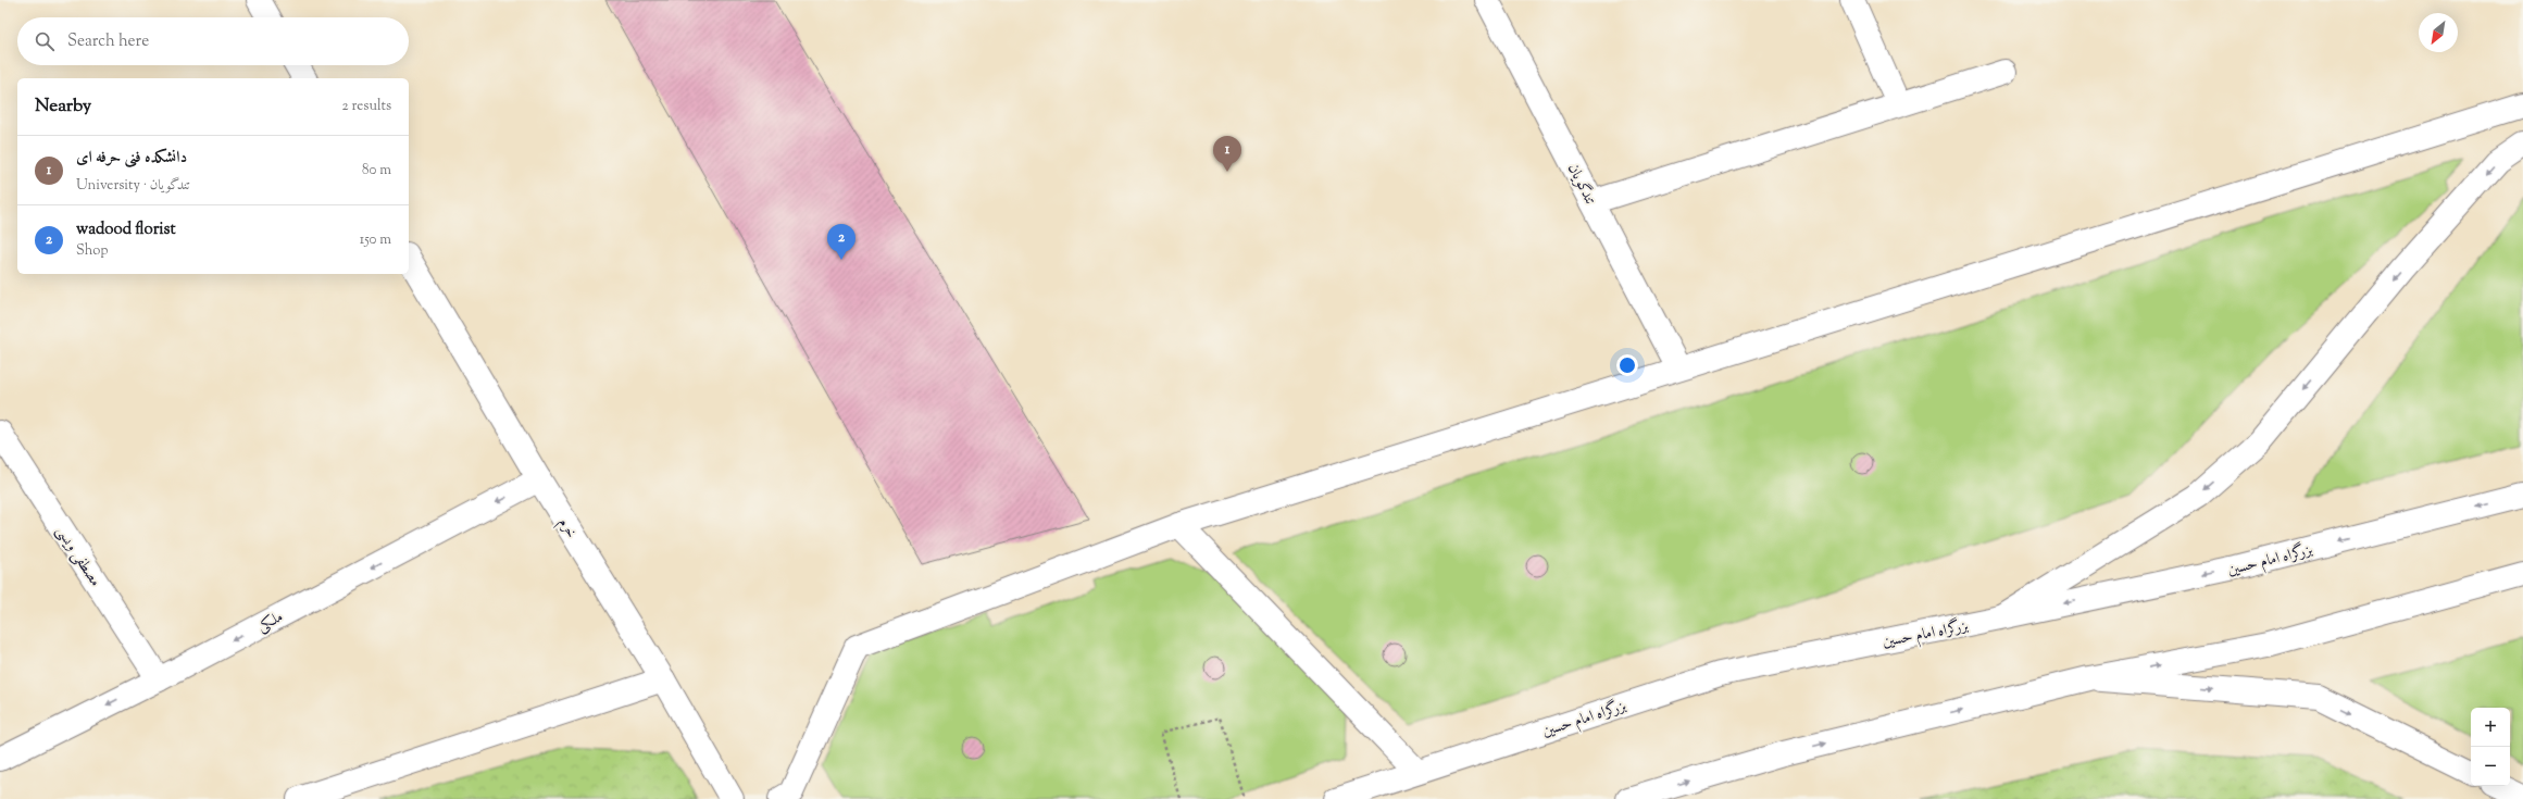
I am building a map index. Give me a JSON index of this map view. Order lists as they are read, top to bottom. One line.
{"streets":{"main road":["تندگویان","خرم","مصطفی ویسی","بزرگراه امام حسین","ملکی"]},"crossings":[["خرم","ملکی"],["مصطفی ویسی","ملکی"]],"north":"bottom left","page":{"search":"Search here","heading":["Nearby","2 results"],"list":[{"mark":"1","name":"دانشکده فنی حرفه ای","note":"University · تندگویان","value":"80 m"},{"mark":"2","name":"wadood florist","note":"Shop","value":"150 m"}],"pins":["1","2"],"map_buttons":["+","−"]}}
